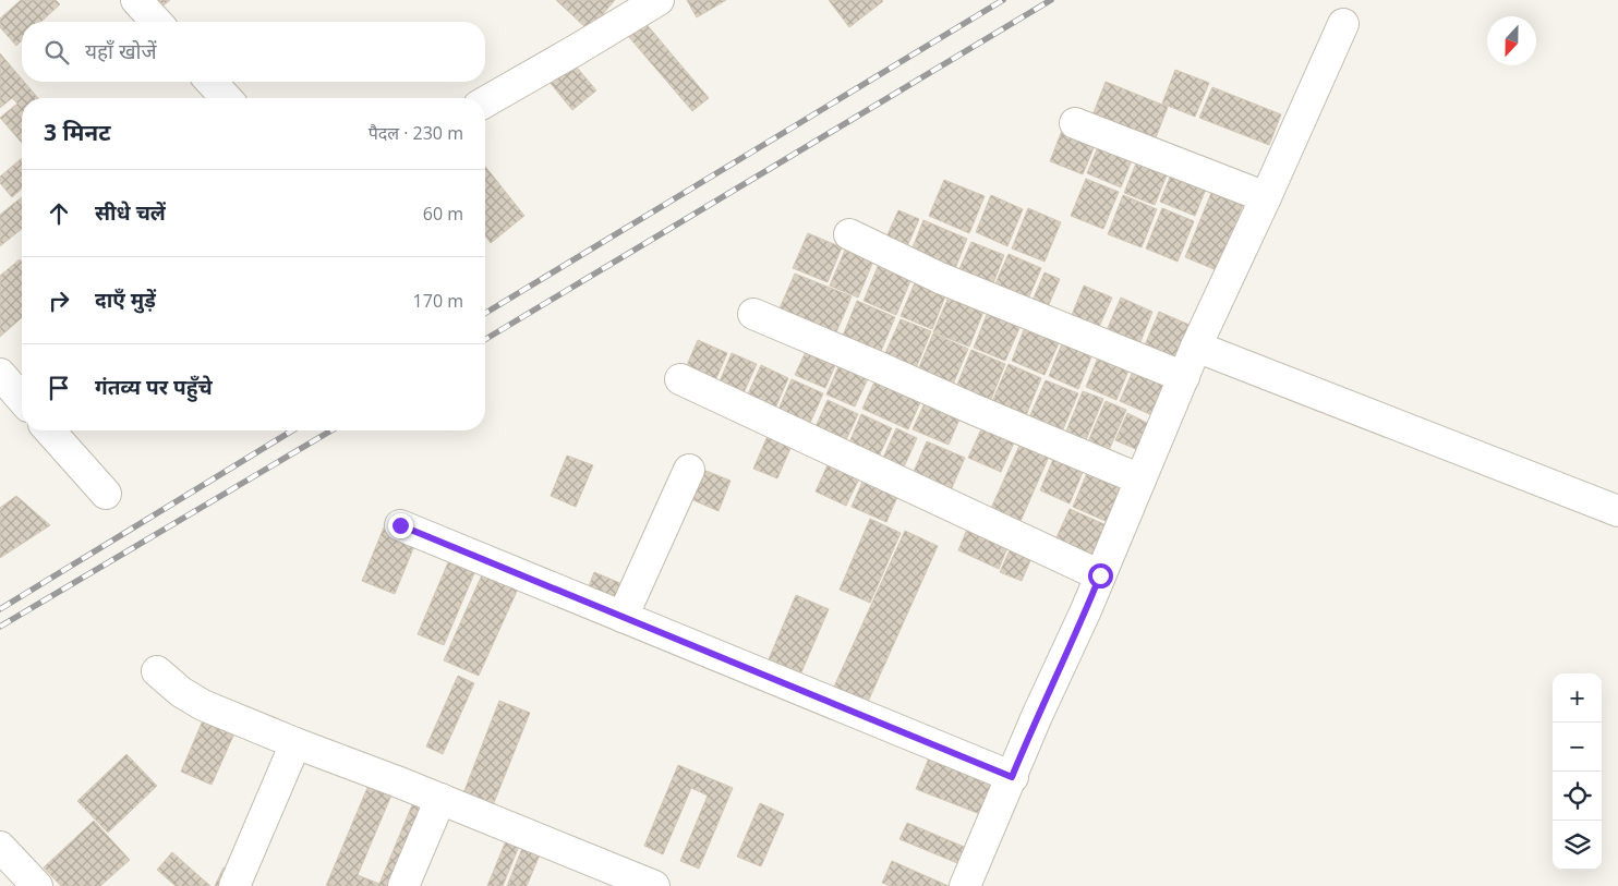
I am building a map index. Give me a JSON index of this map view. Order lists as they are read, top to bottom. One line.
{"north":"bottom","page":{"search":"यहाँ खोजें","heading":["3 मिनट","पैदल · 230 m"],"list":[["सीधे चलें","60 m"],["दाएँ मुड़ें","170 m"],"गंतव्य पर पहुँचे"],"map_buttons":["+","−"]}}
